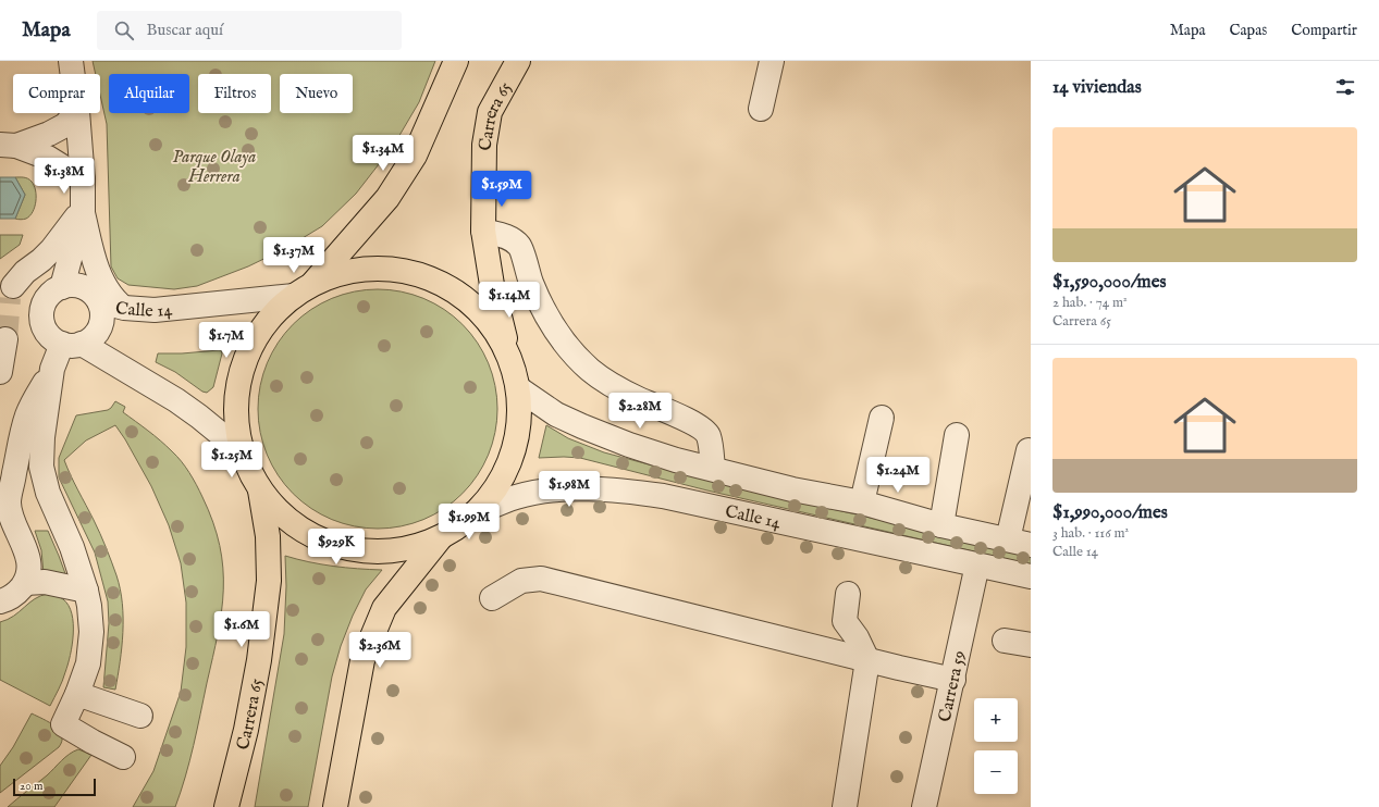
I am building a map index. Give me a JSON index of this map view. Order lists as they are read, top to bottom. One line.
{"streets":{"main road":["Carrera 65"],"street":["Calle 14","Carrera 59"]},"crossings":[["Calle 14","Carrera 59"]],"parks":["Parque Olaya Herrera"],"scale_bar":"20 m","page":{"header":"Mapa","search":"Buscar aquí","nav":["Mapa","Capas","Compartir"],"heading":"14 viviendas","chip":["Comprar","Alquilar","Filtros","Nuevo"],"list":[{"name":"$1,590,000/mes","note":"2 hab. · 74 m² · Carrera 65"},{"name":"$1,990,000/mes","note":"3 hab. · 116 m² · Calle 14"}],"price":["$1.34M","$1.38M","$1.59M","$1.37M","$1.14M","$1.7M","$2.28M","$1.25M","$1.24M","$1.98M","$1.99M","$929K","$1.6M","$2.36M"],"map_buttons":["+","−"],"scale":"20 m"}}
